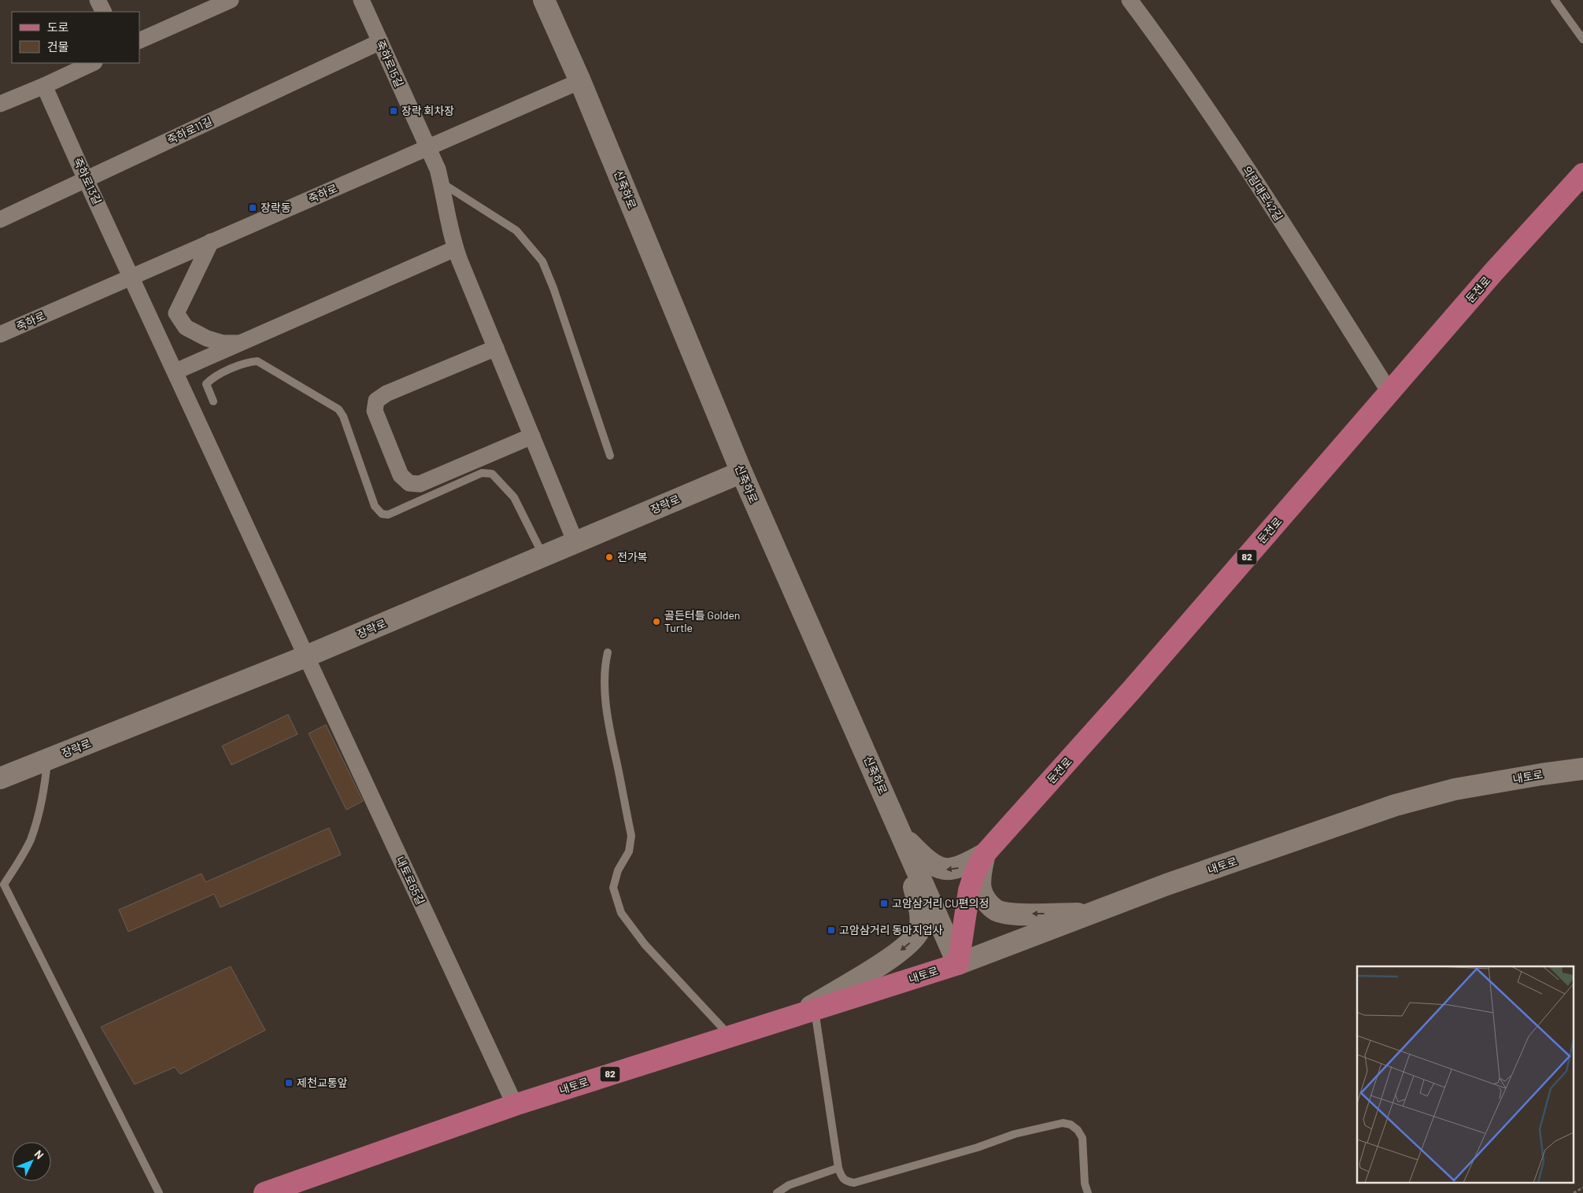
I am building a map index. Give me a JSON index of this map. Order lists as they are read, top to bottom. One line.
{"streets":{"main road":["둔전로","82","내토로"],"street":["죽하로15길","죽하로11길","죽하로13길","신죽하로","죽하로","의림대로42길","장락로","내토로65길"]},"crossings":[["죽하로15길","죽하로11길"],["죽하로15길","죽하로"],["죽하로15길","장락로"],["죽하로11길","죽하로13길"],["죽하로13길","죽하로"],["죽하로13길","내토로65길"],["신죽하로","죽하로"],["신죽하로","둔전로"],["신죽하로","장락로"],["신죽하로","내토로"],["의림대로42길","둔전로"],["둔전로","내토로"],["장락로","내토로65길"],["내토로","내토로65길"]],"places":{"transit":["장락 회차장","장락동","고암삼거리 CU편의정","고암삼거리 동마지업사","제천교통앞"],"other":["전가복","골든터틀 Golden Turtle"]},"legend":["도로","건물"],"north":"top right"}
